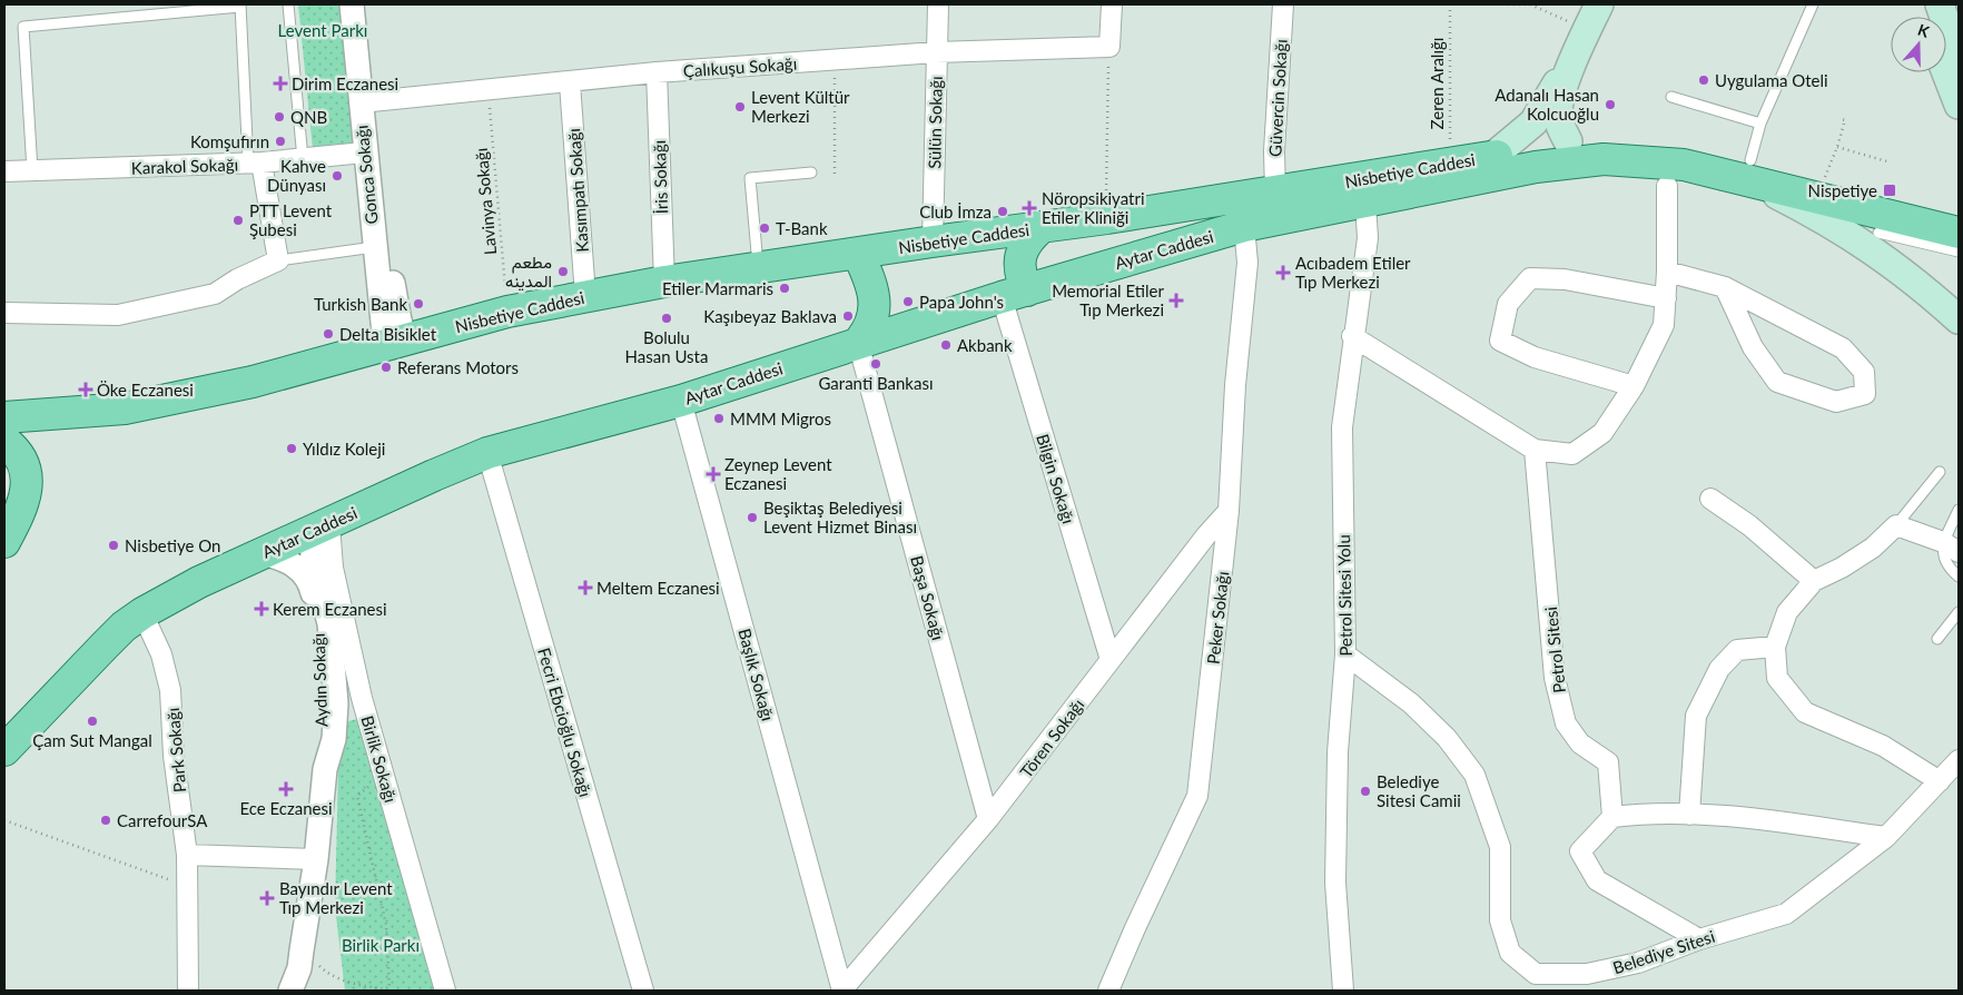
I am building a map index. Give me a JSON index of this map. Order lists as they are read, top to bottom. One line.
{"streets":{"main road":["Nisbetiye Caddesi","Aytar Caddesi"],"street":["Çalıkuşu Sokağı","Güvercin Sokağı","Sülün Sokağı","Karakol Sokağı","Gonca Sokağı","İris Sokağı","Kasımpatı Sokağı","Bilgin Sokağı","Petrol Sitesi Yolu","Başa Sokağı","Peker Sokağı","Petrol Sitesi","Başlık Sokağı","Aydın Sokağı","Fecri Ebcioğlu Sokağı","Tören Sokağı","Park Sokağı","Birlik Sokağı","Belediye Sitesi"],"path":["Zeren Aralığı","Lavinya Sokağı"]},"crossings":[["Çalıkuşu Sokağı","Sülün Sokağı"],["Çalıkuşu Sokağı","Gonca Sokağı"],["Çalıkuşu Sokağı","İris Sokağı"],["Çalıkuşu Sokağı","Kasımpatı Sokağı"],["Çalıkuşu Sokağı","Lavinya Sokağı"],["Zeren Aralığı","Nisbetiye Caddesi"],["Güvercin Sokağı","Nisbetiye Caddesi"],["Sülün Sokağı","Nisbetiye Caddesi"],["Karakol Sokağı","Gonca Sokağı"],["Nisbetiye Caddesi","Gonca Sokağı"],["Nisbetiye Caddesi","İris Sokağı"],["Nisbetiye Caddesi","Kasımpatı Sokağı"],["Nisbetiye Caddesi","Lavinya Sokağı"],["Nisbetiye Caddesi","Aytar Caddesi"],["Aytar Caddesi","Bilgin Sokağı"],["Aytar Caddesi","Petrol Sitesi Yolu"],["Aytar Caddesi","Başa Sokağı"],["Aytar Caddesi","Peker Sokağı"],["Aytar Caddesi","Başlık Sokağı"],["Aytar Caddesi","Aydın Sokağı"],["Aytar Caddesi","Fecri Ebcioğlu Sokağı"],["Aytar Caddesi","Park Sokağı"],["Aytar Caddesi","Birlik Sokağı"],["Bilgin Sokağı","Tören Sokağı"],["Petrol Sitesi Yolu","Belediye Sitesi"],["Başa Sokağı","Tören Sokağı"],["Peker Sokağı","Tören Sokağı"],["Başlık Sokağı","Tören Sokağı"],["Aydın Sokağı","Birlik Sokağı"]],"parks":["Levent Parkı","Birlik Parkı"],"places":{"other":["Uygulama Oteli","Adanalı Hasan Kolcuoğlu","Levent Kültür Merkezi","QNB","Komşufırın","Kahve Dünyası","Club İmza","PTT Levent Şubesi","T-Bank","مطعم المدينه","Etiler Marmaris","Papa John's","Turkish Bank","Kaşıbeyaz Baklava","Bolulu Hasan Usta","Delta Bisiklet","Akbank","Garanti Bankası","Referans Motors","MMM Migros","Yıldız Koleji","Beşiktaş Belediyesi Levent Hizmet Binası","Nisbetiye On","Çam Sut Mangal","Belediye Sitesi Camii","CarrefourSA"],"health":["Dirim Eczanesi","Nöropsikiyatri Etiler Kliniği","Acıbadem Etiler Tıp Merkezi","Memorial Etiler Tıp Merkezi","Öke Eczanesi","Zeynep Levent Eczanesi","Meltem Eczanesi","Kerem Eczanesi","Ece Eczanesi","Bayındır Levent Tıp Merkezi"],"transit":["Nispetiye"]},"north":"top"}
